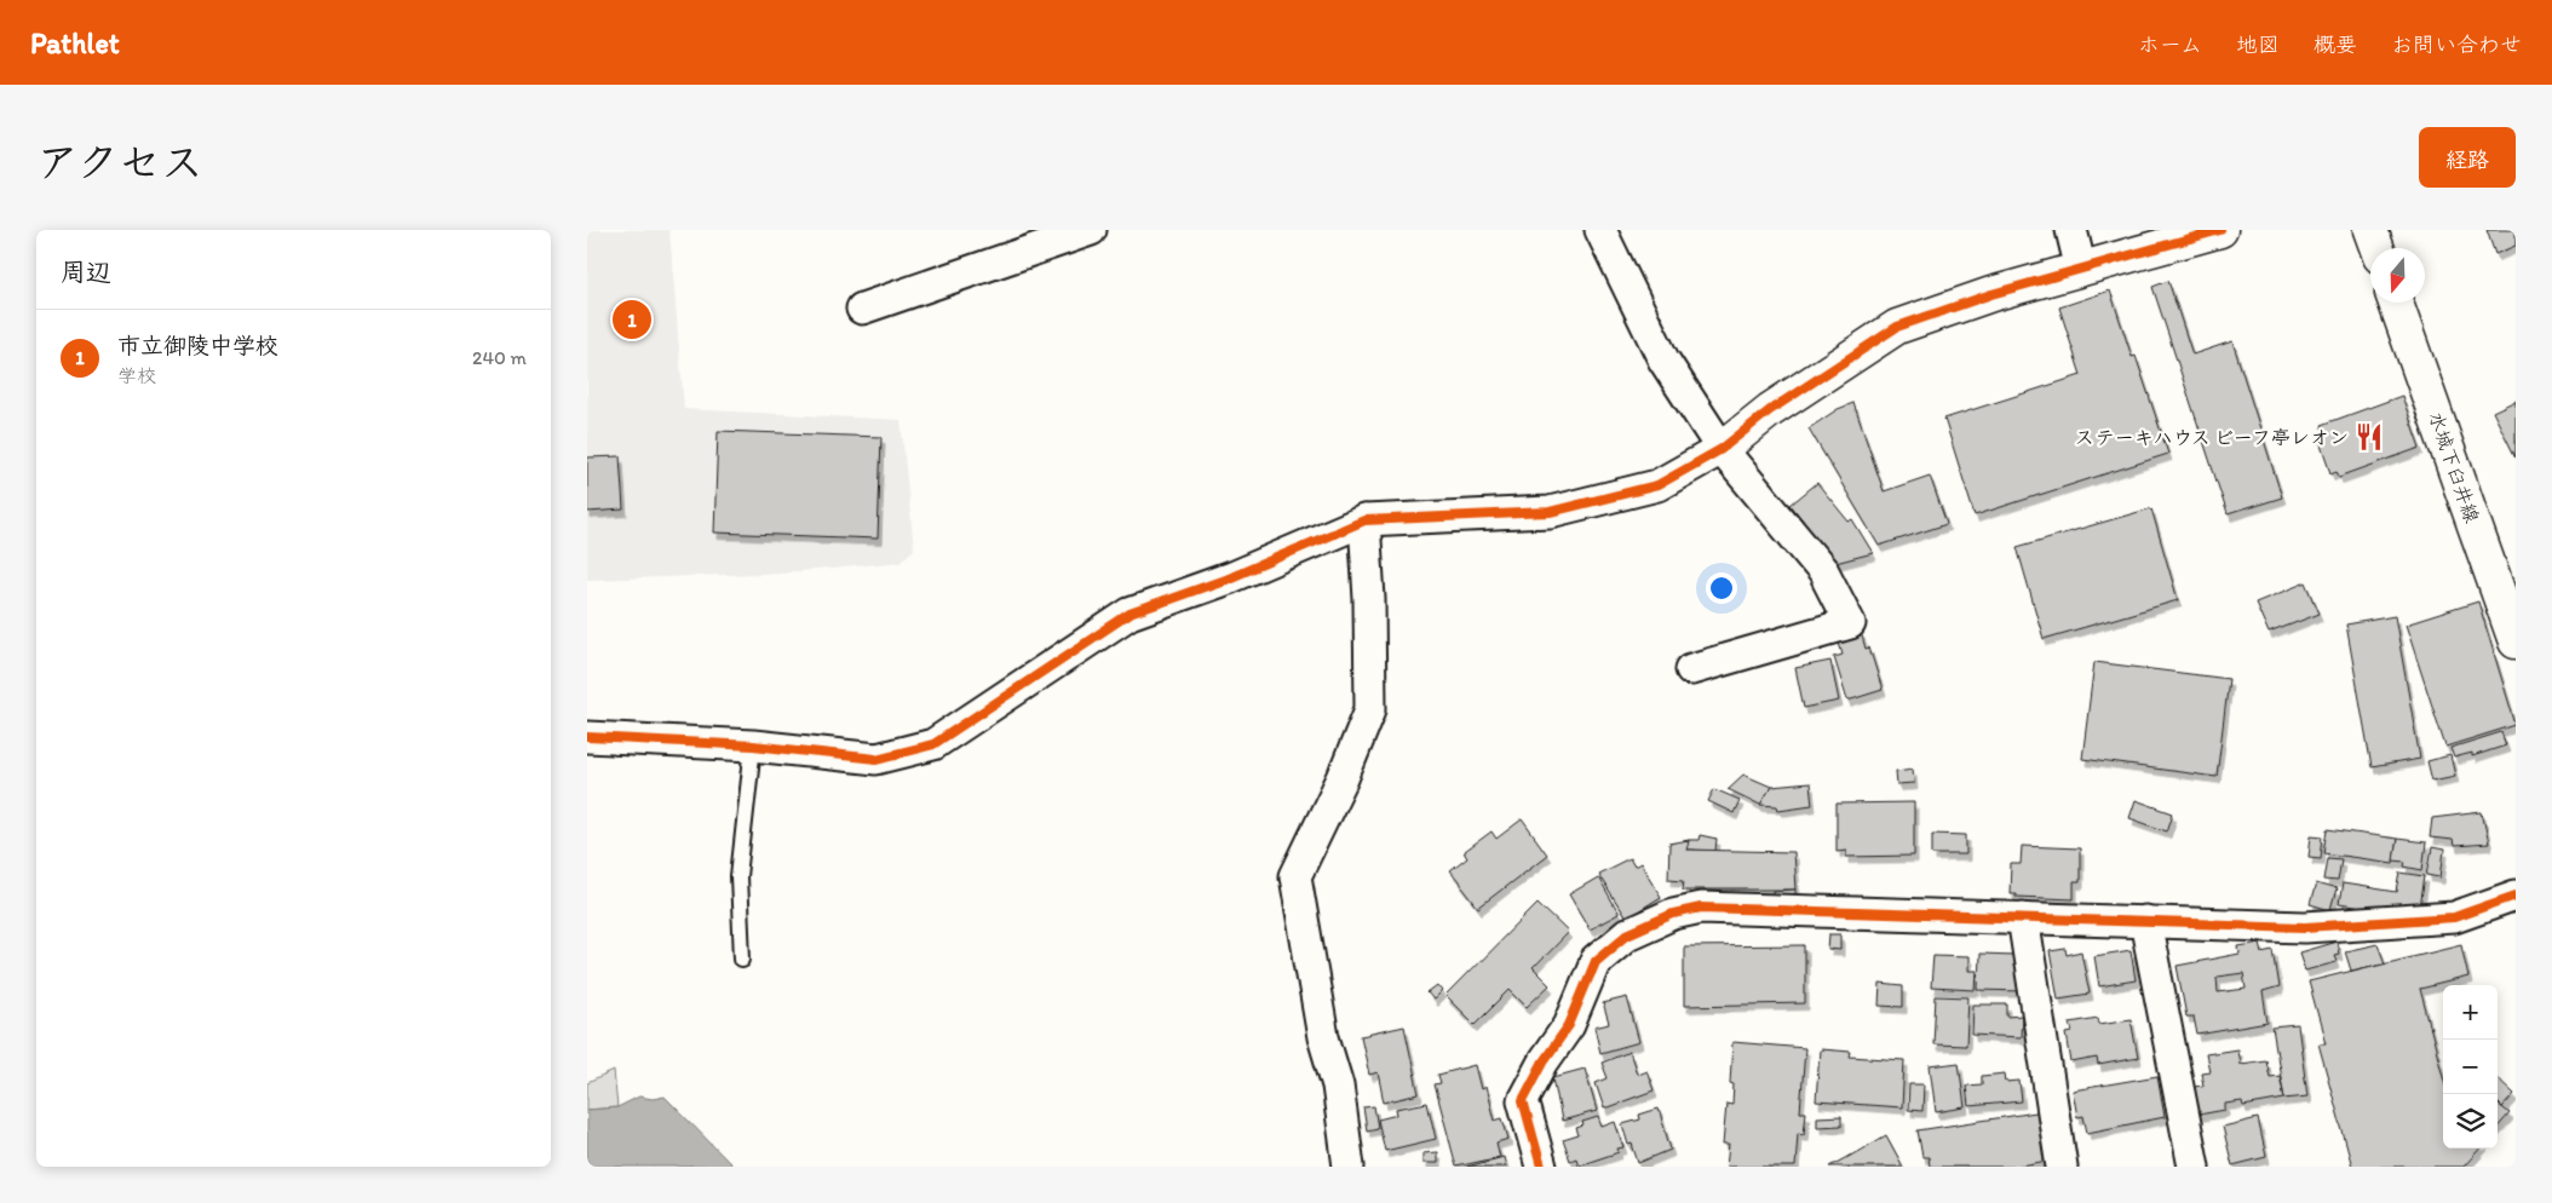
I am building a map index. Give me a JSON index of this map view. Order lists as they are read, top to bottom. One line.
{"streets":{"street":["水城下臼井線"]},"places":{"restaurant":["ステーキハウス ビーフ亭レオン"]},"north":"bottom","page":{"header":"Pathlet","nav":["ホーム","地図","概要","お問い合わせ"],"title":"アクセス","buttons":"経路","heading":"周辺","pins":"1","list":[{"mark":"1","name":"市立御陵中学校","note":"学校","value":"240 m"}],"map_buttons":["+","−"]}}
